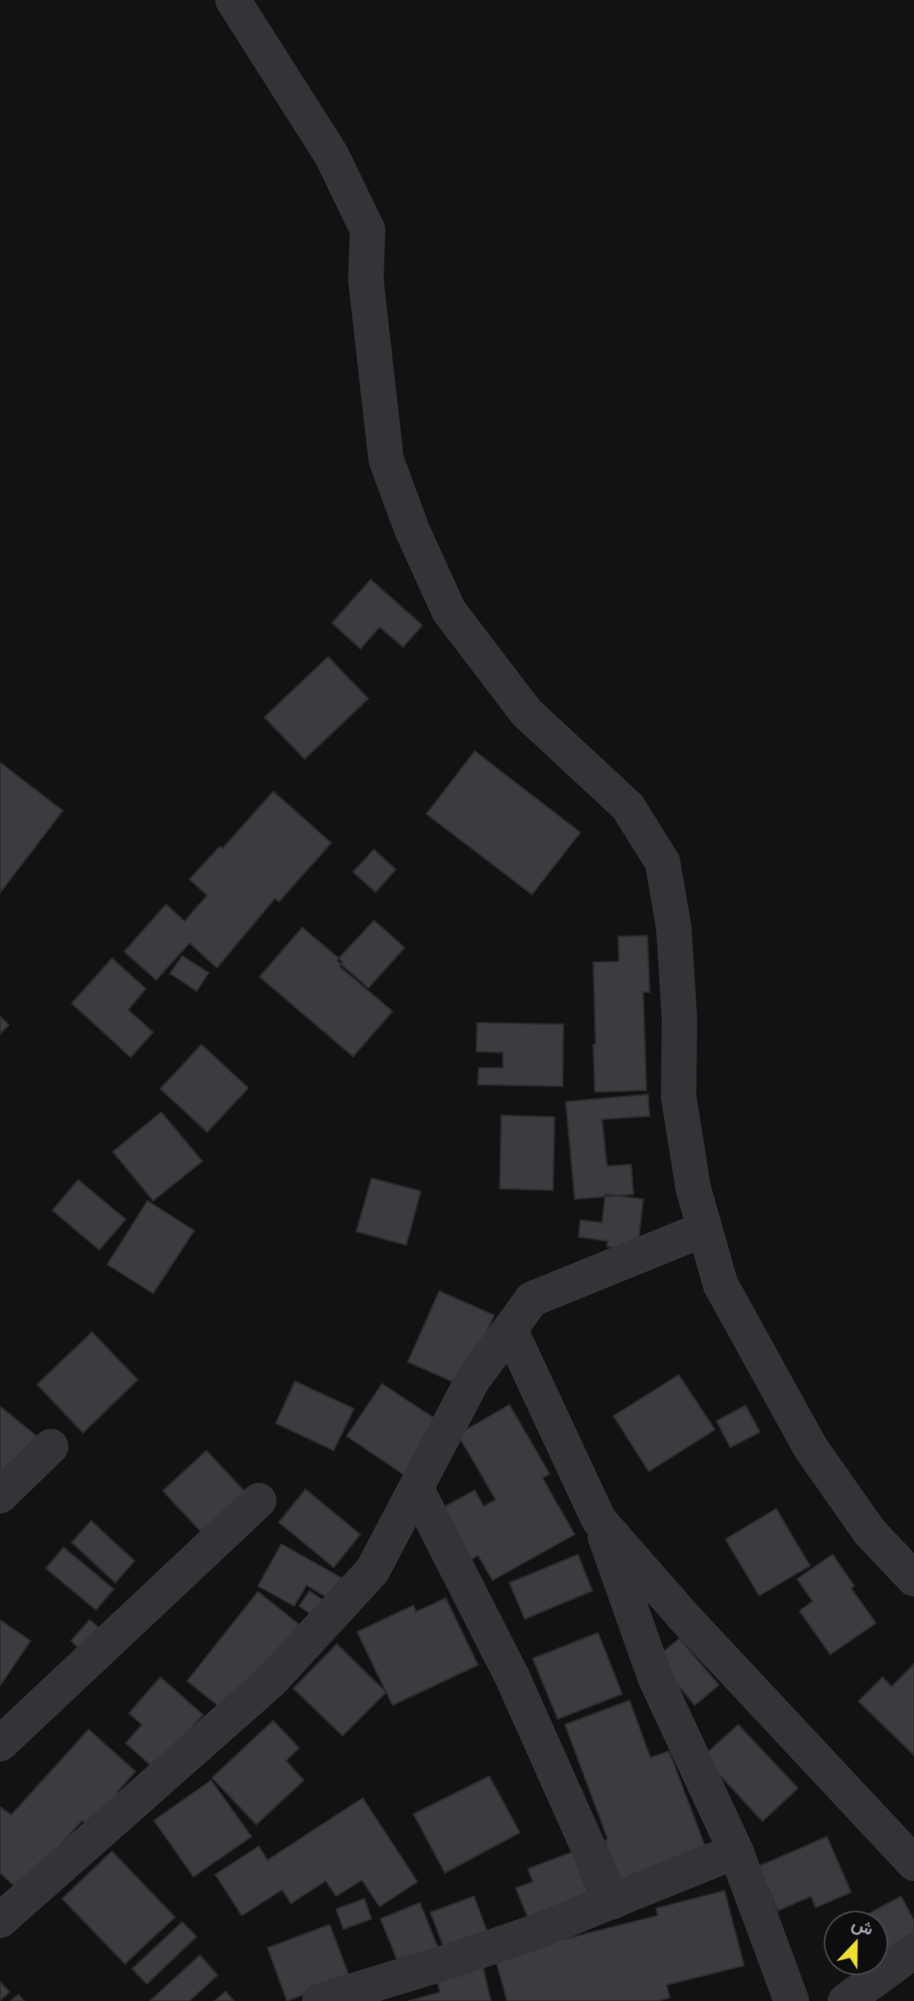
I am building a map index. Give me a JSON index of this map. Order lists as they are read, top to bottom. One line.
{"north":"top"}
